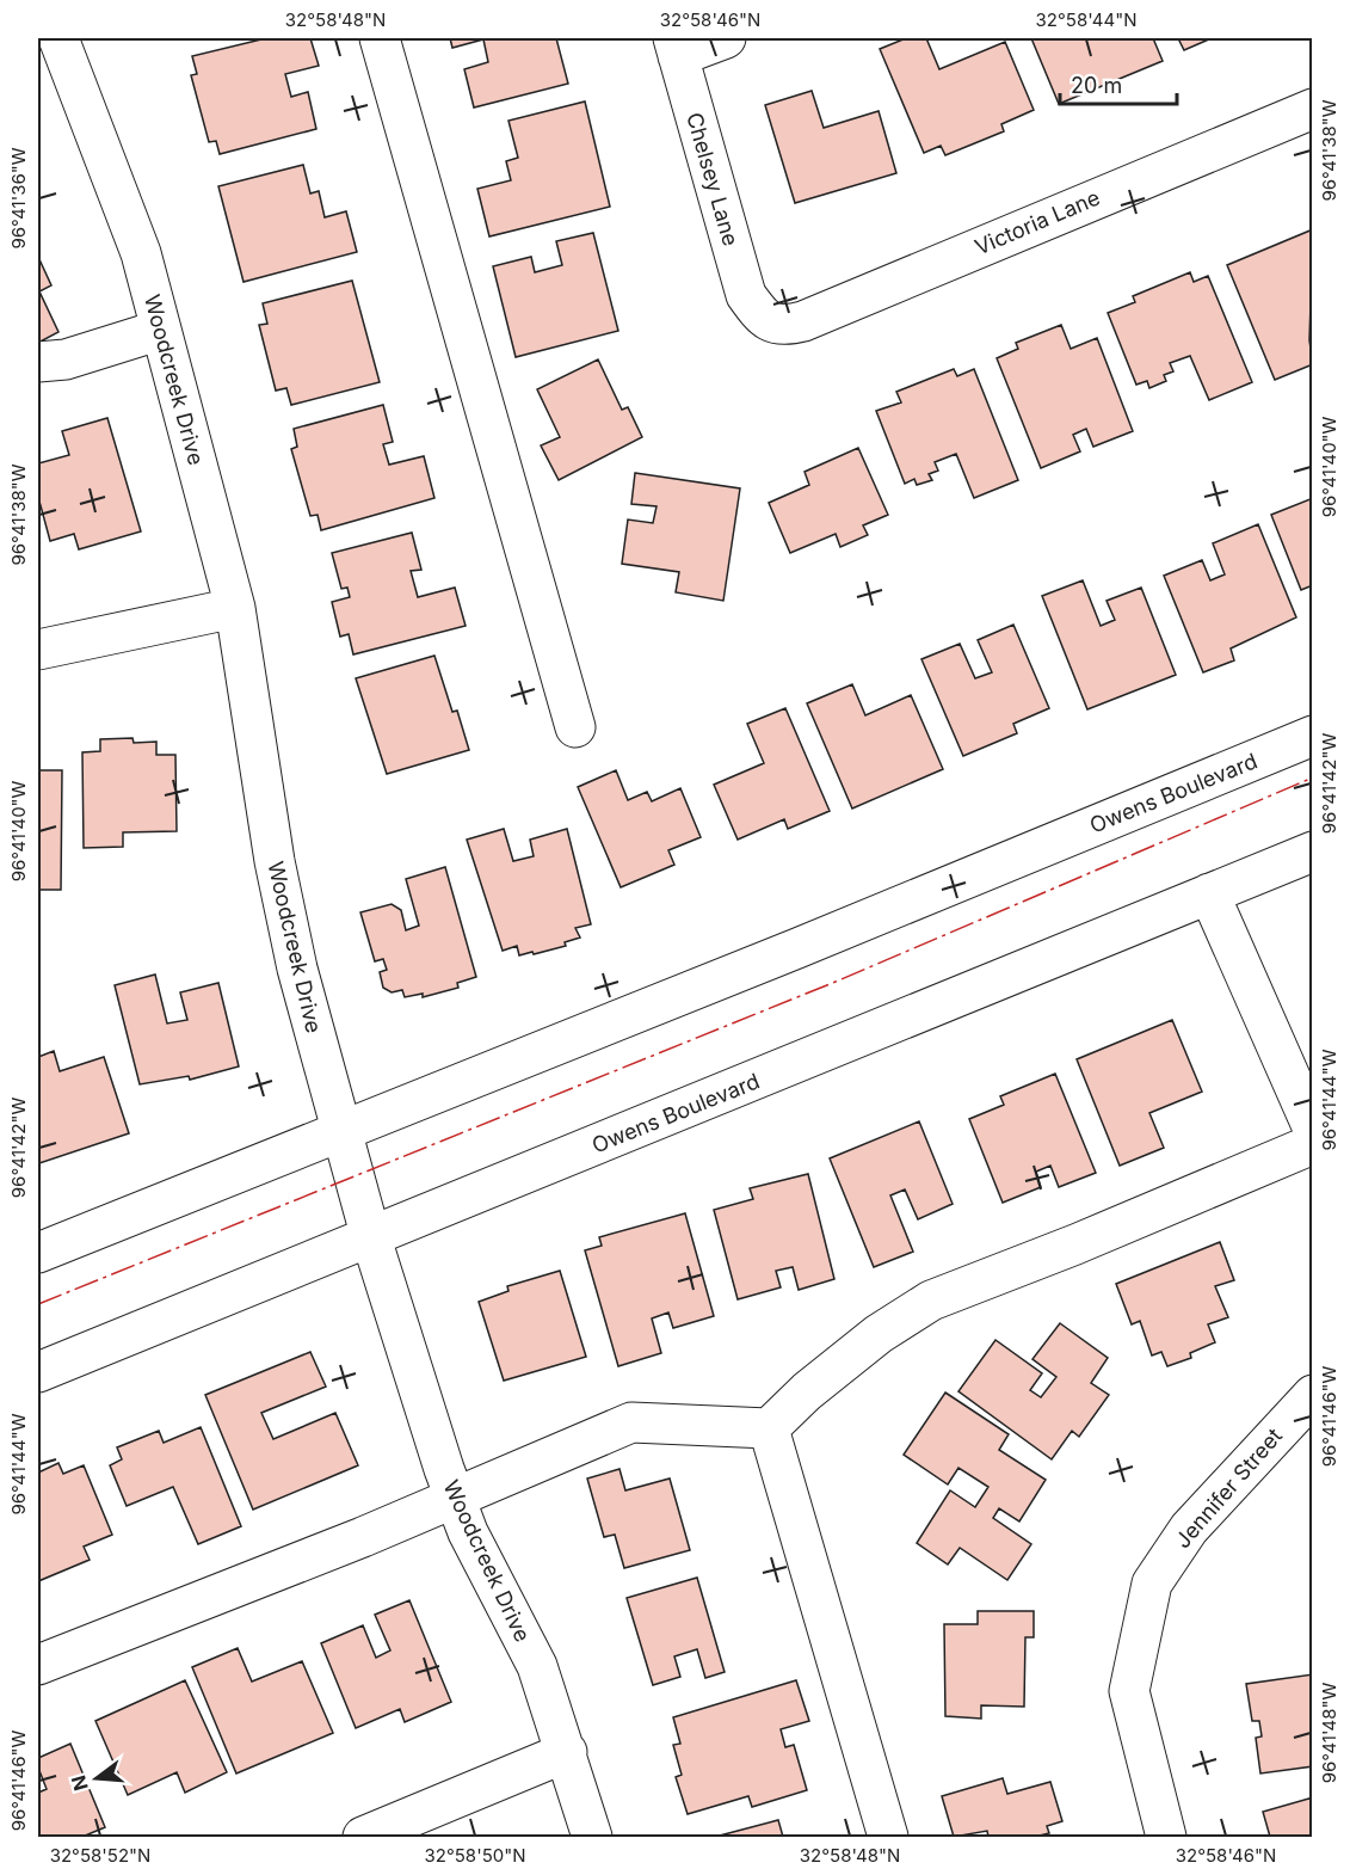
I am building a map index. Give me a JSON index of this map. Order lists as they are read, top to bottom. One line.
{"streets":{"street":["Chelsey Lane","Victoria Lane","Woodcreek Drive","Owens Boulevard","Jennifer Street"]},"crossings":[["Chelsey Lane","Victoria Lane"],["Woodcreek Drive","Owens Boulevard"]],"scale_bar":"20 m","north":"left","coordinates":["32°58'48\"N","32°58'46\"N","32°58'44\"N","96°41'38\"W","96°41'36\"W","96°41'40\"W","96°41'42\"W","96°41'44\"W","96°41'46\"W","96°41'48\"W","32°58'52\"N","32°58'50\"N"]}
